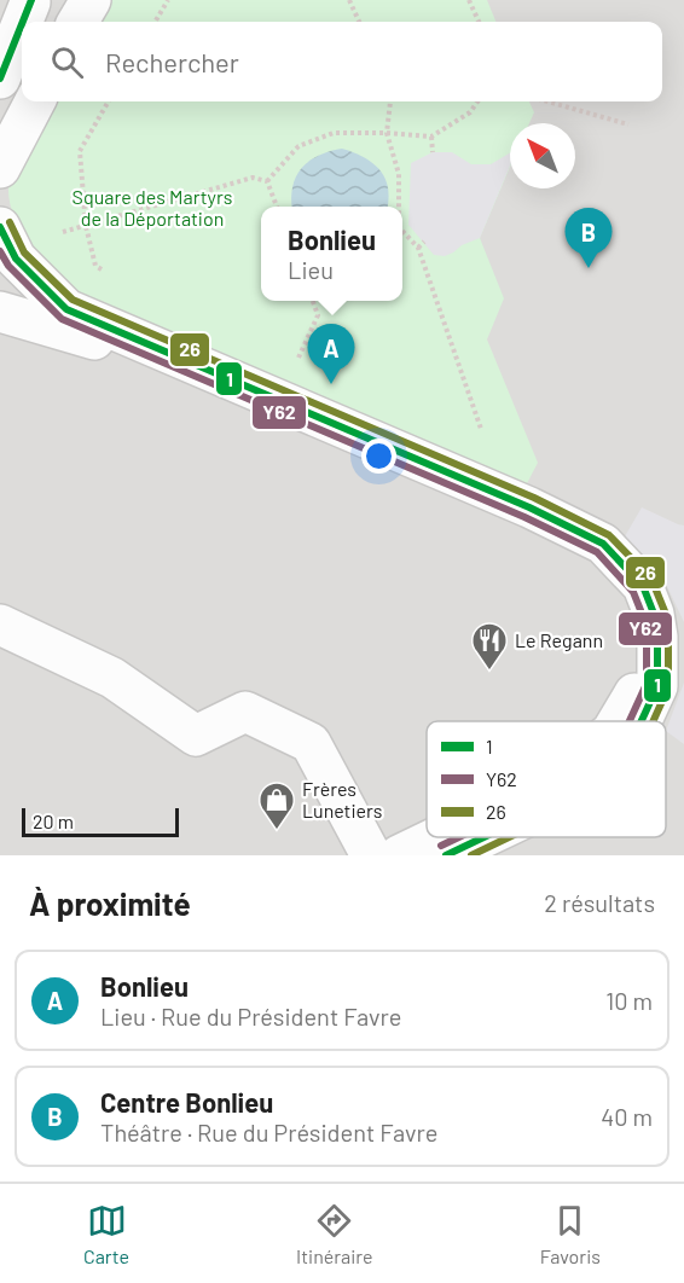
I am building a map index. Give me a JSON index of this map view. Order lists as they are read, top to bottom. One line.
{"parks":["Square des Martyrs de la Déportation"],"places":{"restaurant":["Le Regann"],"shop":["Frères Lunetiers"]},"lines":["transit line 1","transit line 26","transit line Y62"],"legend":["1","Y62","26"],"scale_bar":"20 m","north":"top left","page":{"search":"Rechercher","popup":["Bonlieu","Lieu"],"pins":["B","A"],"scale":"20 m","heading":["À proximité","2 résultats"],"list":[{"mark":"A","name":"Bonlieu","note":"Lieu · Rue du Président Favre","value":"10 m"},{"mark":"B","name":"Centre Bonlieu","note":"Théâtre · Rue du Président Favre","value":"40 m"}],"nav":["Carte","Itinéraire","Favoris"]}}
